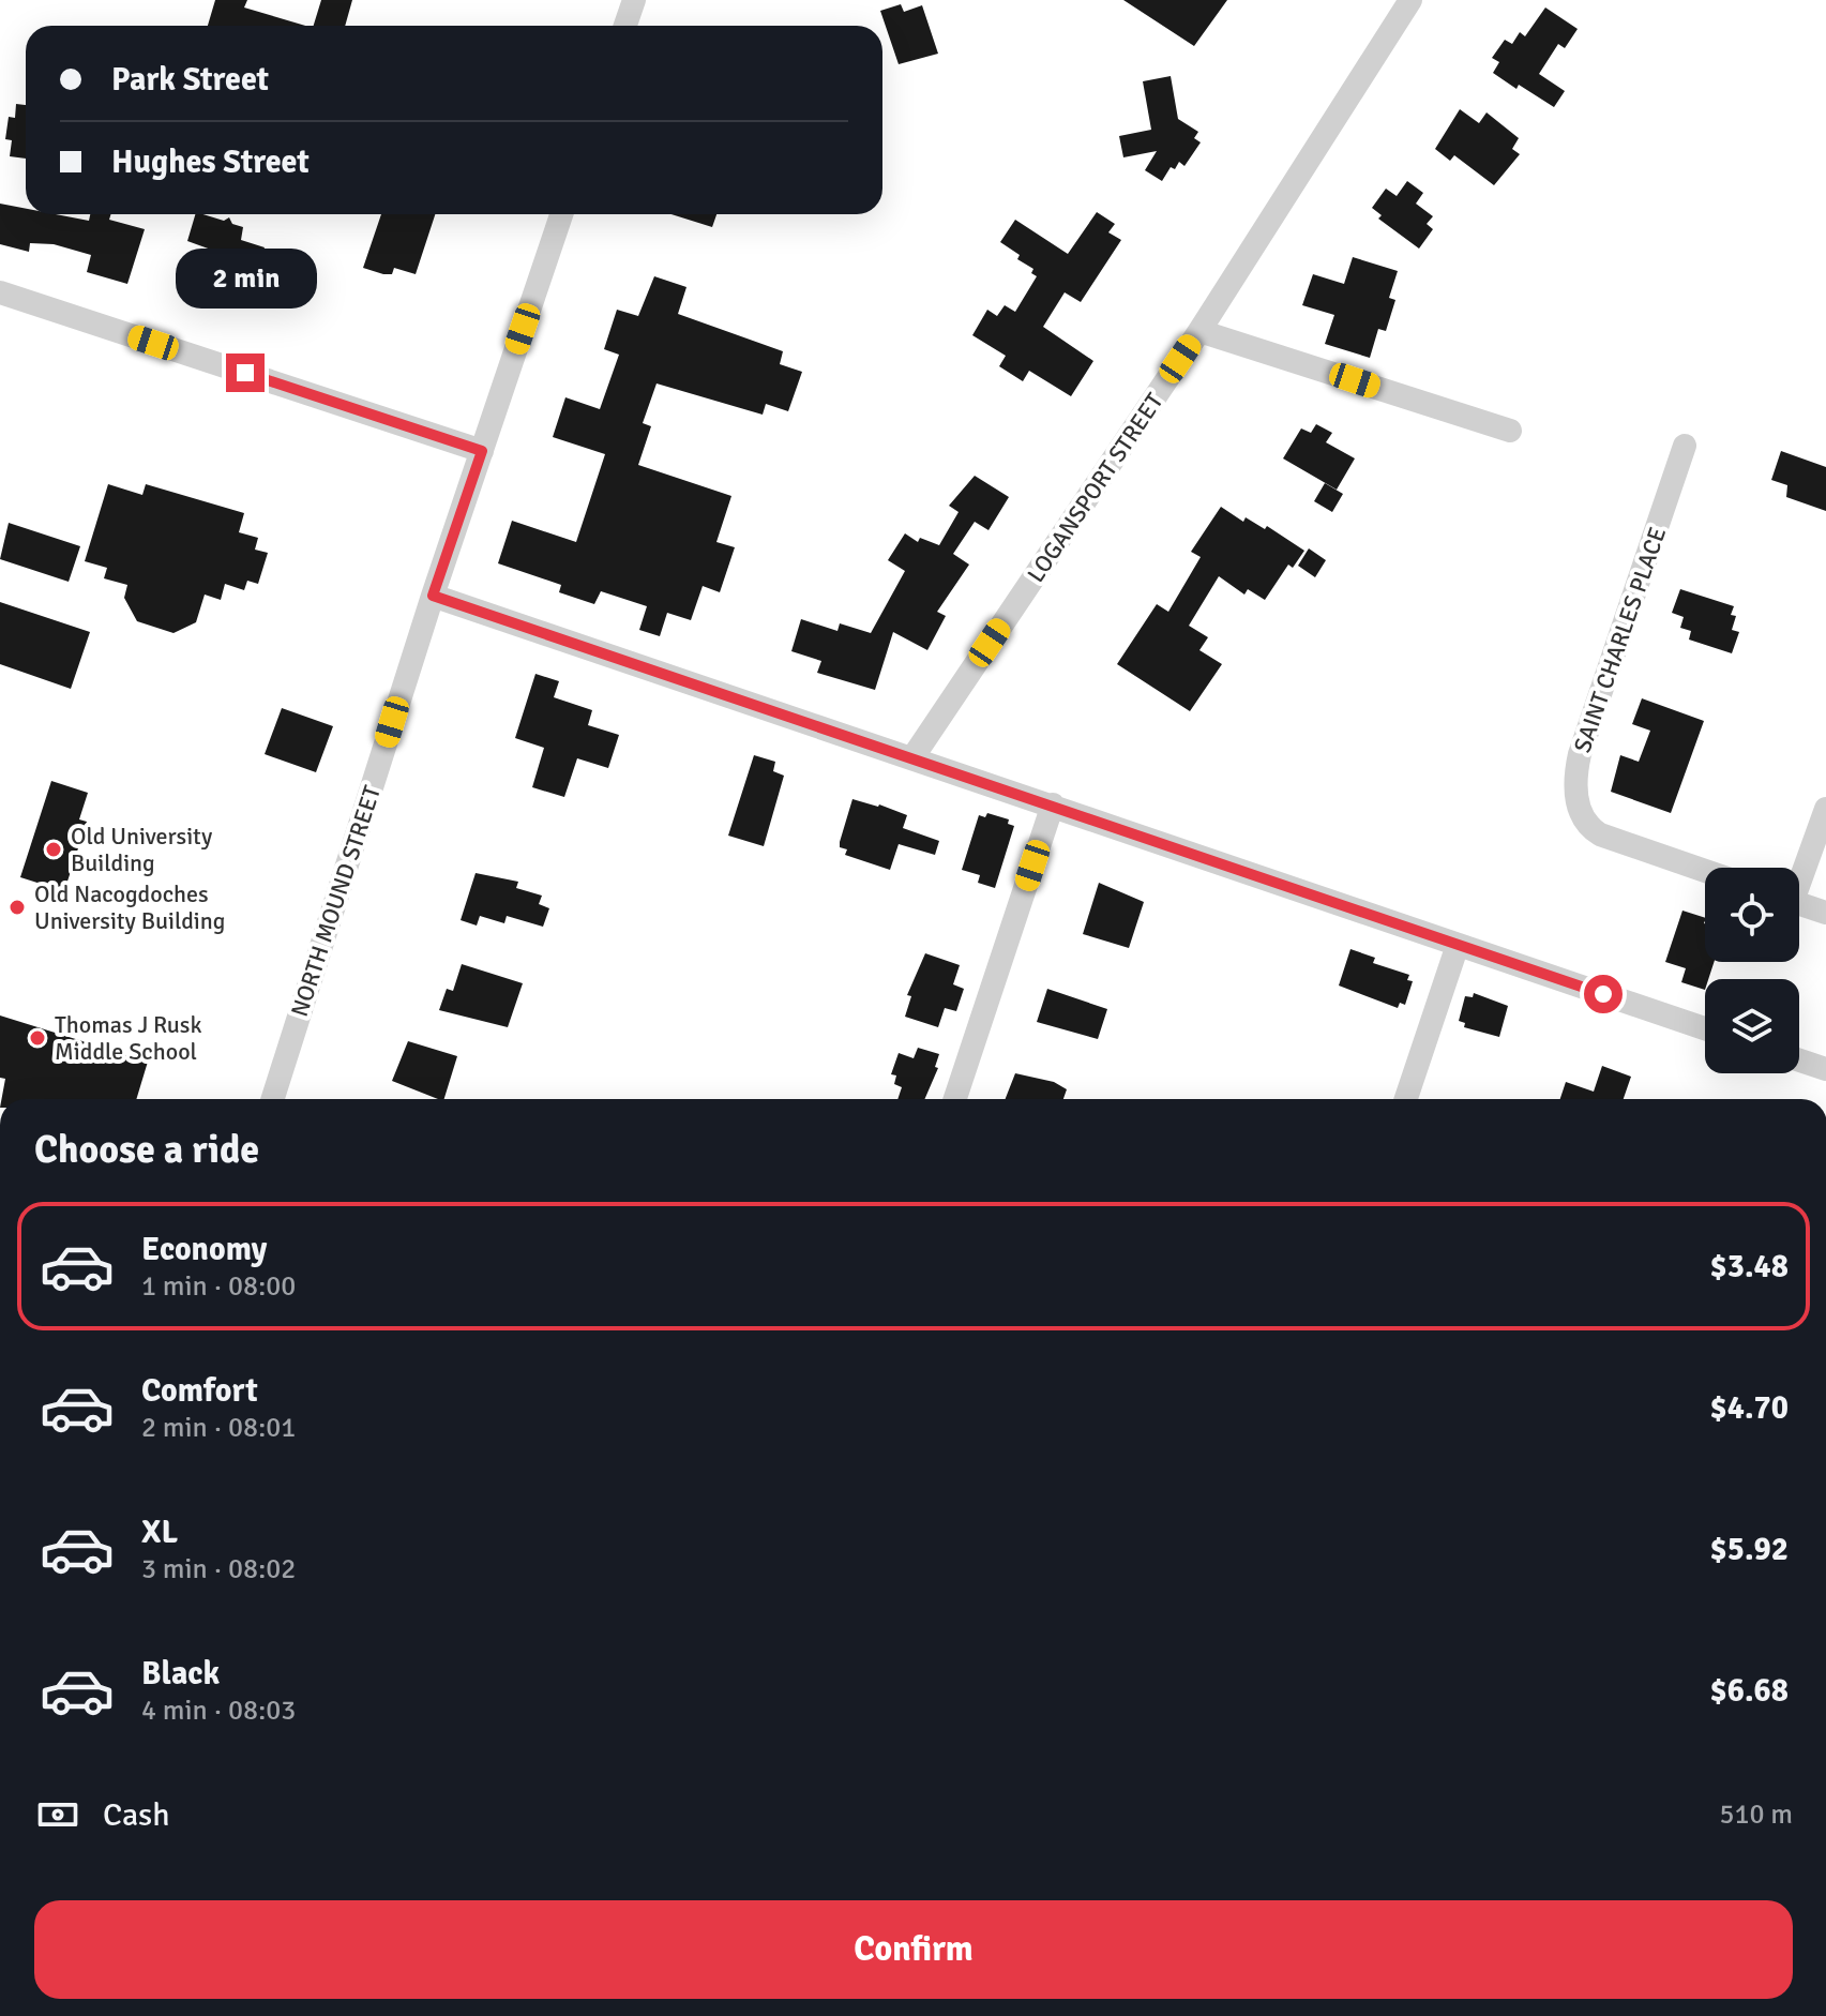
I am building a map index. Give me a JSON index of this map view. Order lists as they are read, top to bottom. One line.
{"streets":{"street":["LOGANSPORT STREET","SAINT CHARLES PLACE","NORTH MOUND STREET"]},"places":["Old University Building","Old Nacogdoches University Building","Thomas J Rusk Middle School"],"page":{"banner":["Park Street","Hughes Street"],"bubble":"2 min","heading":"Choose a ride","list":[{"name":"Economy","note":"1 min · 08:00","value":"$3.48"},{"name":"Comfort","note":"2 min · 08:01","value":"$4.70"},{"name":"XL","note":"3 min · 08:02","value":"$5.92"},{"name":"Black","note":"4 min · 08:03","value":"$6.68"}],"pay":["Cash","510 m"],"buttons":"Confirm"}}
